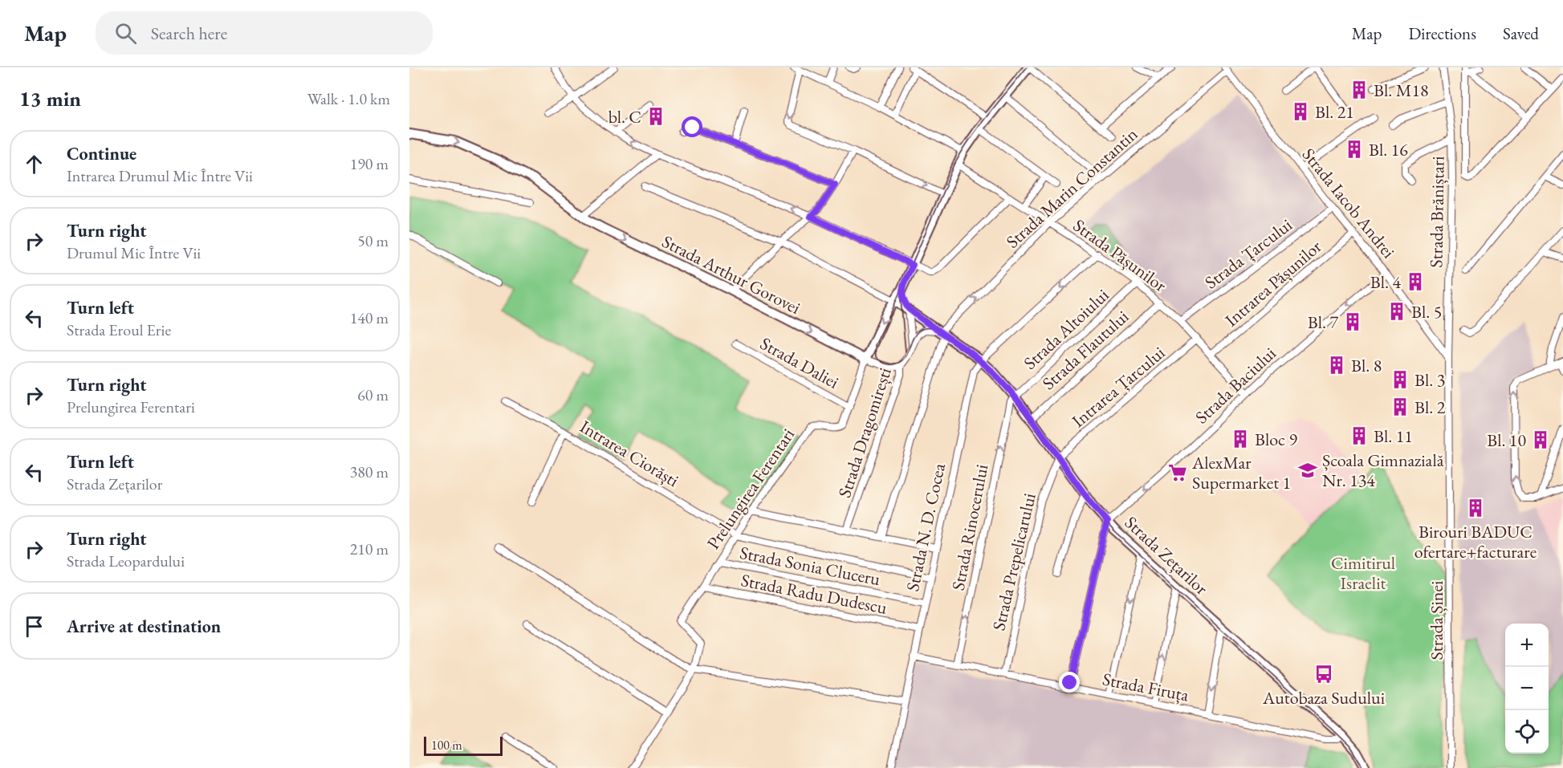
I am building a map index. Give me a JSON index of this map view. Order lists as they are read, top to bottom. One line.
{"streets":{"main road":["Strada Arthur Gorovei","Prelungirea Ferentari","Strada Zețarilor"],"street":["Strada Marin Constantin","Strada Iacob Andrei","Strada Brăniștari","Strada Țarcului","Strada Pășunilor","Intrarea Pășunilor","Strada Altoiului","Strada Flautului","Strada Daliei","Strada Baciului","Intrarea Țarcului","Strada Dragomirești","Intrarea Ciorăști","Strada N. D. Cocea","Strada Rinocerului","Strada Prepelicarului","Strada Sonia Cluceru","Strada Radu Dudescu","Strada Șinei","Strada Firuța"]},"crossings":[["Strada Marin Constantin","Strada Iacob Andrei"],["Strada Marin Constantin","Strada Pășunilor"],["Strada Marin Constantin","Strada Dragomirești"],["Strada Marin Constantin","Strada Zețarilor"],["Strada Iacob Andrei","Strada Brăniștari"],["Strada Iacob Andrei","Strada Țarcului"],["Strada Iacob Andrei","Intrarea Pășunilor"],["Strada Iacob Andrei","Strada Baciului"],["Strada Iacob Andrei","Strada Șinei"],["Strada Brăniștari","Strada Șinei"],["Strada Țarcului","Strada Pășunilor"],["Strada Pășunilor","Intrarea Pășunilor"],["Strada Pășunilor","Strada Altoiului"],["Strada Pășunilor","Strada Flautului"],["Strada Pășunilor","Strada Baciului"],["Strada Pășunilor","Intrarea Țarcului"],["Strada Pășunilor","Prelungirea Ferentari"],["Strada Arthur Gorovei","Prelungirea Ferentari"],["Strada Altoiului","Strada Rinocerului"],["Strada Altoiului","Strada Zețarilor"],["Strada Flautului","Strada Zețarilor"],["Strada Daliei","Prelungirea Ferentari"],["Strada Baciului","Strada Zețarilor"],["Intrarea Țarcului","Strada Zețarilor"],["Intrarea Țarcului","Strada Prepelicarului"],["Strada Dragomirești","Strada Zețarilor"],["Intrarea Ciorăști","Prelungirea Ferentari"],["Intrarea Ciorăști","Strada N. D. Cocea"],["Prelungirea Ferentari","Strada Zețarilor"],["Prelungirea Ferentari","Strada Sonia Cluceru"],["Prelungirea Ferentari","Strada Radu Dudescu"],["Strada N. D. Cocea","Strada Zețarilor"],["Strada N. D. Cocea","Strada Sonia Cluceru"],["Strada N. D. Cocea","Strada Radu Dudescu"],["Strada N. D. Cocea","Strada Firuța"],["Strada Rinocerului","Strada Zețarilor"],["Strada Rinocerului","Strada Firuța"],["Strada Zețarilor","Strada Prepelicarului"],["Strada Zețarilor","Strada Firuța"],["Strada Prepelicarului","Strada Firuța"]],"one_way":["Strada Arthur Gorovei","Strada Baciului","Strada Rinocerului"],"parks":["Cimitirul Israelit"],"places":{"building":["Bl. M18","Bl. 21","bl. C","Bl. 16","Bl. 4","Bl. 5","Bl. 7","Bl. 8","Bl. 3","Bl. 2","Bl. 11","Bloc 9","Bl. 10","Birouri BADUC ofertare+facturare"],"school or university":["Școala Gimnazială Nr. 134"],"supermarket":["AlexMar Supermarket 1"],"bus stop":["Autobaza Sudului"]},"scale_bar":"100 m","page":{"header":"Map","search":"Search here","nav":["Map","Directions","Saved"],"heading":["13 min","Walk · 1.0 km"],"list":[["Continue","Intrarea Drumul Mic Între Vii","190 m"],["Turn right","Drumul Mic Între Vii","50 m"],["Turn left","Strada Eroul Erie","140 m"],["Turn right","Prelungirea Ferentari","60 m"],["Turn left","Strada Zețarilor","380 m"],["Turn right","Strada Leopardului","210 m"],"Arrive at destination"],"map_buttons":["+","−"],"scale":"100 m"}}
